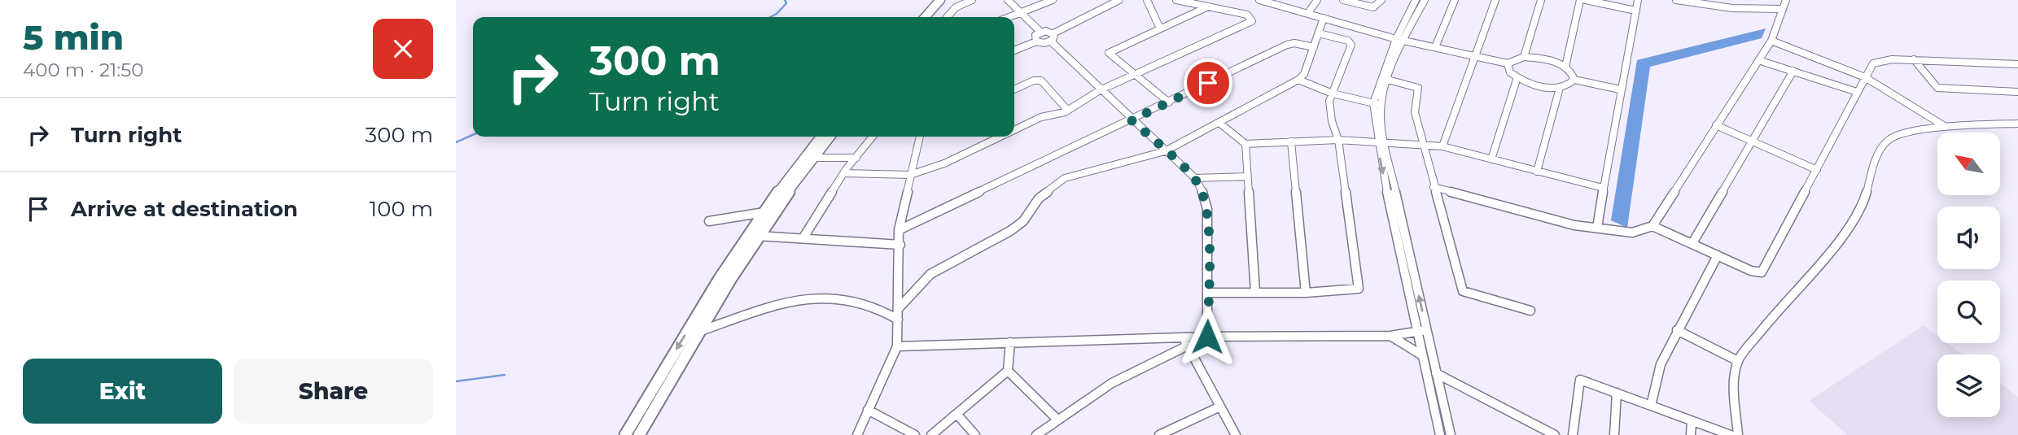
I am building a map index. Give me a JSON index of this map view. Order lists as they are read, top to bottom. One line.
{"north":"top left","page":{"heading":["5 min","400 m · 21:50"],"turn":["300 m","Turn right"],"list":[{"name":"Turn right","value":"300 m"},{"name":"Arrive at destination","value":"100 m"}],"buttons":["Exit","Share"]}}
